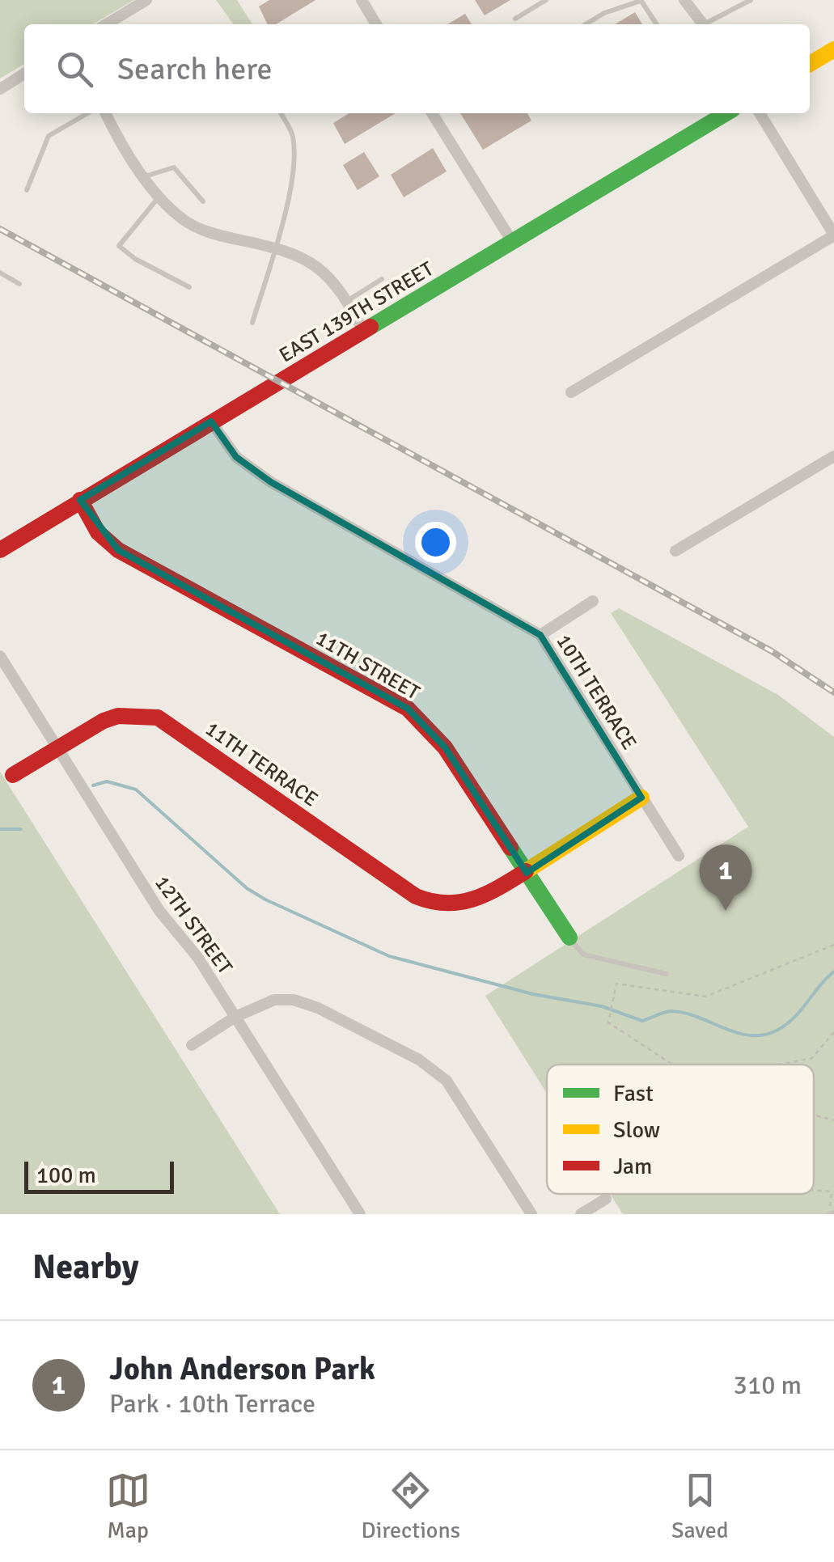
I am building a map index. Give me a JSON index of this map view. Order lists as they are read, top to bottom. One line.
{"streets":{"street":["EAST 139TH STREET","11TH STREET","10TH TERRACE","11TH TERRACE","12TH STREET"]},"crossings":[["EAST 139TH STREET","11TH STREET"],["EAST 139TH STREET","10TH TERRACE"],["11TH STREET","11TH TERRACE"],["11TH TERRACE","12TH STREET"]],"legend":["Fast","Slow","Jam"],"scale_bar":"100 m","page":{"search":"Search here","pins":"1","scale":"100 m","heading":"Nearby","list":[{"mark":"1","name":"John Anderson Park","note":"Park · 10th Terrace","value":"310 m"}],"nav":["Map","Directions","Saved"]}}
